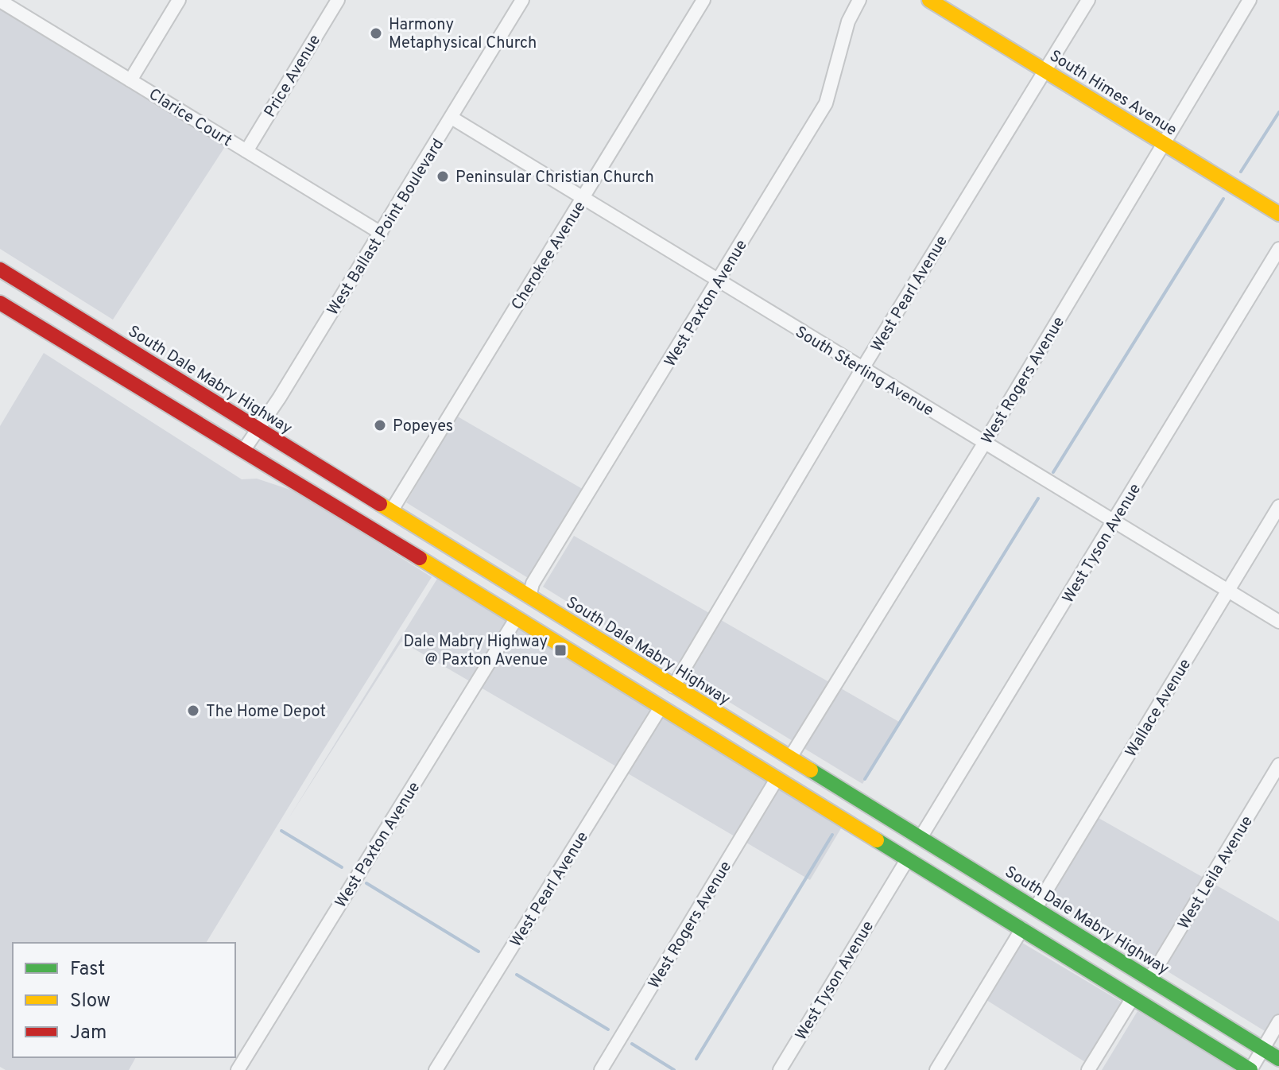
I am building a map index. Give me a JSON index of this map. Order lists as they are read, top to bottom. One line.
{"streets":{"main road":["South Himes Avenue","South Dale Mabry Highway"],"street":["Price Avenue","Clarice Court","West Ballast Point Boulevard","Cherokee Avenue","West Pearl Avenue","West Paxton Avenue","South Sterling Avenue","West Rogers Avenue","West Tyson Avenue","Wallace Avenue","West Leila Avenue"]},"crossings":[["Price Avenue","Clarice Court"],["South Himes Avenue","West Pearl Avenue"],["South Himes Avenue","West Rogers Avenue"],["Clarice Court","West Ballast Point Boulevard"],["West Ballast Point Boulevard","South Sterling Avenue"],["West Ballast Point Boulevard","South Dale Mabry Highway"],["Cherokee Avenue","South Sterling Avenue"],["Cherokee Avenue","South Dale Mabry Highway"],["West Pearl Avenue","South Sterling Avenue"],["West Pearl Avenue","South Dale Mabry Highway"],["West Paxton Avenue","South Sterling Avenue"],["West Paxton Avenue","South Dale Mabry Highway"],["South Sterling Avenue","West Rogers Avenue"],["South Sterling Avenue","West Tyson Avenue"],["South Sterling Avenue","Wallace Avenue"],["South Dale Mabry Highway","West Rogers Avenue"],["South Dale Mabry Highway","West Tyson Avenue"],["South Dale Mabry Highway","Wallace Avenue"],["South Dale Mabry Highway","West Leila Avenue"]],"places":{"other":["Harmony Metaphysical Church","Peninsular Christian Church","Popeyes","The Home Depot"],"transit":["Dale Mabry Highway @ Paxton Avenue"]},"legend":["Fast","Slow","Jam"]}
